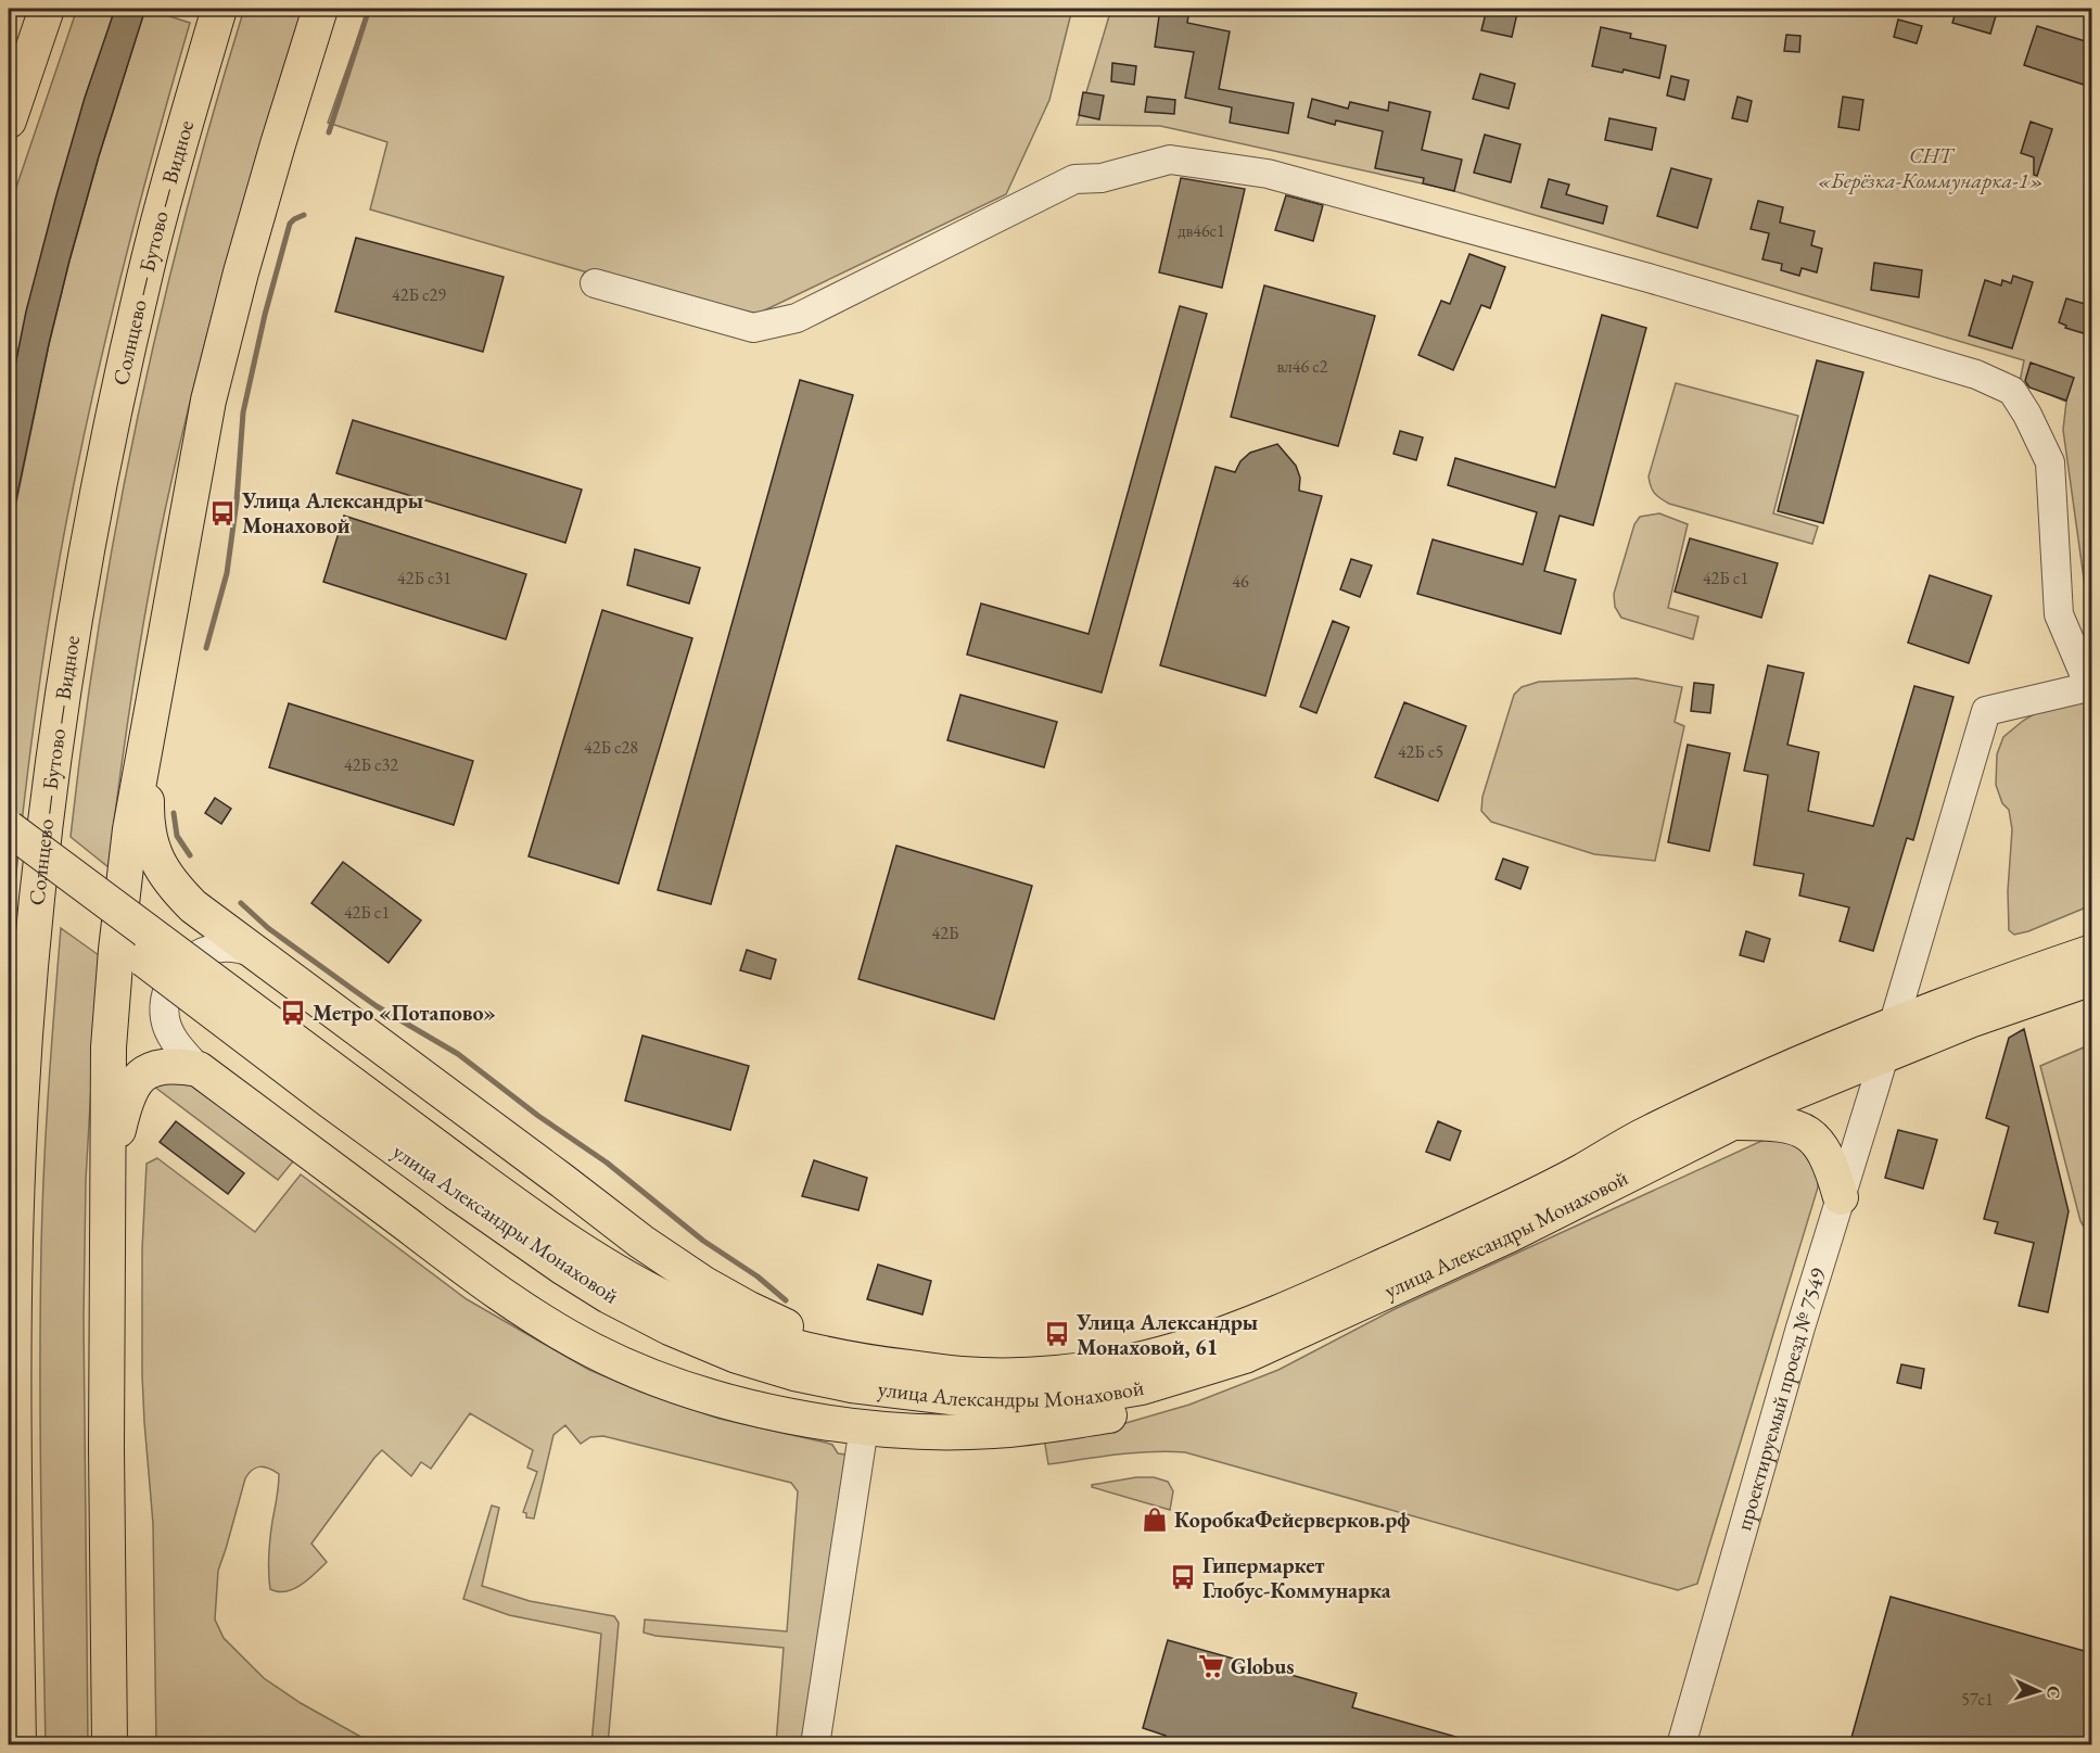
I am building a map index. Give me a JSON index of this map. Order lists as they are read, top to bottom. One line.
{"streets":{"main road":["Солнцево — Бутово — Видное","улица Александры Монаховой"],"street":["проектируемый проезд № 7549"]},"crossings":[["улица Александры Монаховой","проектируемый проезд № 7549"]],"parks":["СНТ «Берёзка-Коммунарка-1»"],"places":{"bus stop":["Улица Александры Монаховой","Метро «Потапово»","Улица Александры Монаховой, 61","Гипермаркет Глобус-Коммунарка"],"shop":["КоробкаФейерверков.рф"],"supermarket":["Globus"]},"house_numbers":["дв46с1","42Б с29","вл46 с2","42Б с31","42Б с1","46","42Б с28","42Б с5","42Б с32","42Б с1","42Б","57с1"],"north":"right"}
